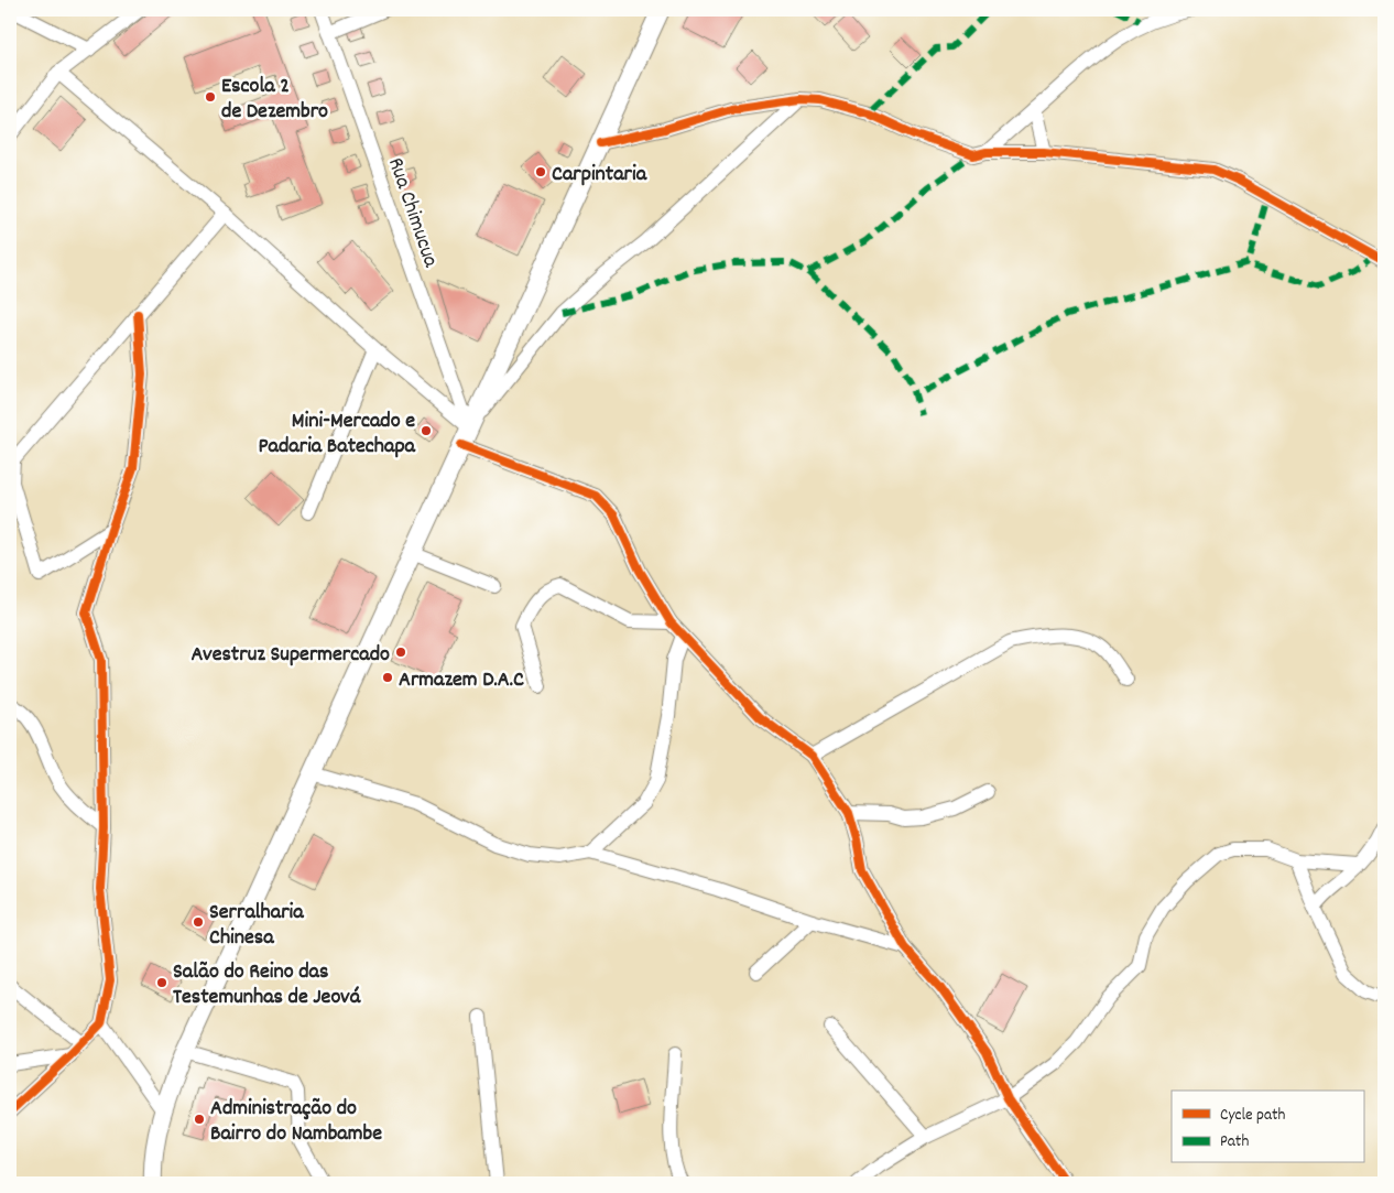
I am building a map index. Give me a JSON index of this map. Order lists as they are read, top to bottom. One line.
{"streets":{"street":["Rua Chimucua"]},"places":["Escola 2 de Dezembro","Carpintaria","Mini-Mercado e Padaria Batechapa","Avestruz Supermercado","Armazem D.A.C","Serralharia Chinesa","Salão do Reino das Testemunhas de Jeová","Administração do Bairro do Nambambe"],"legend":["Cycle path","Path"]}
